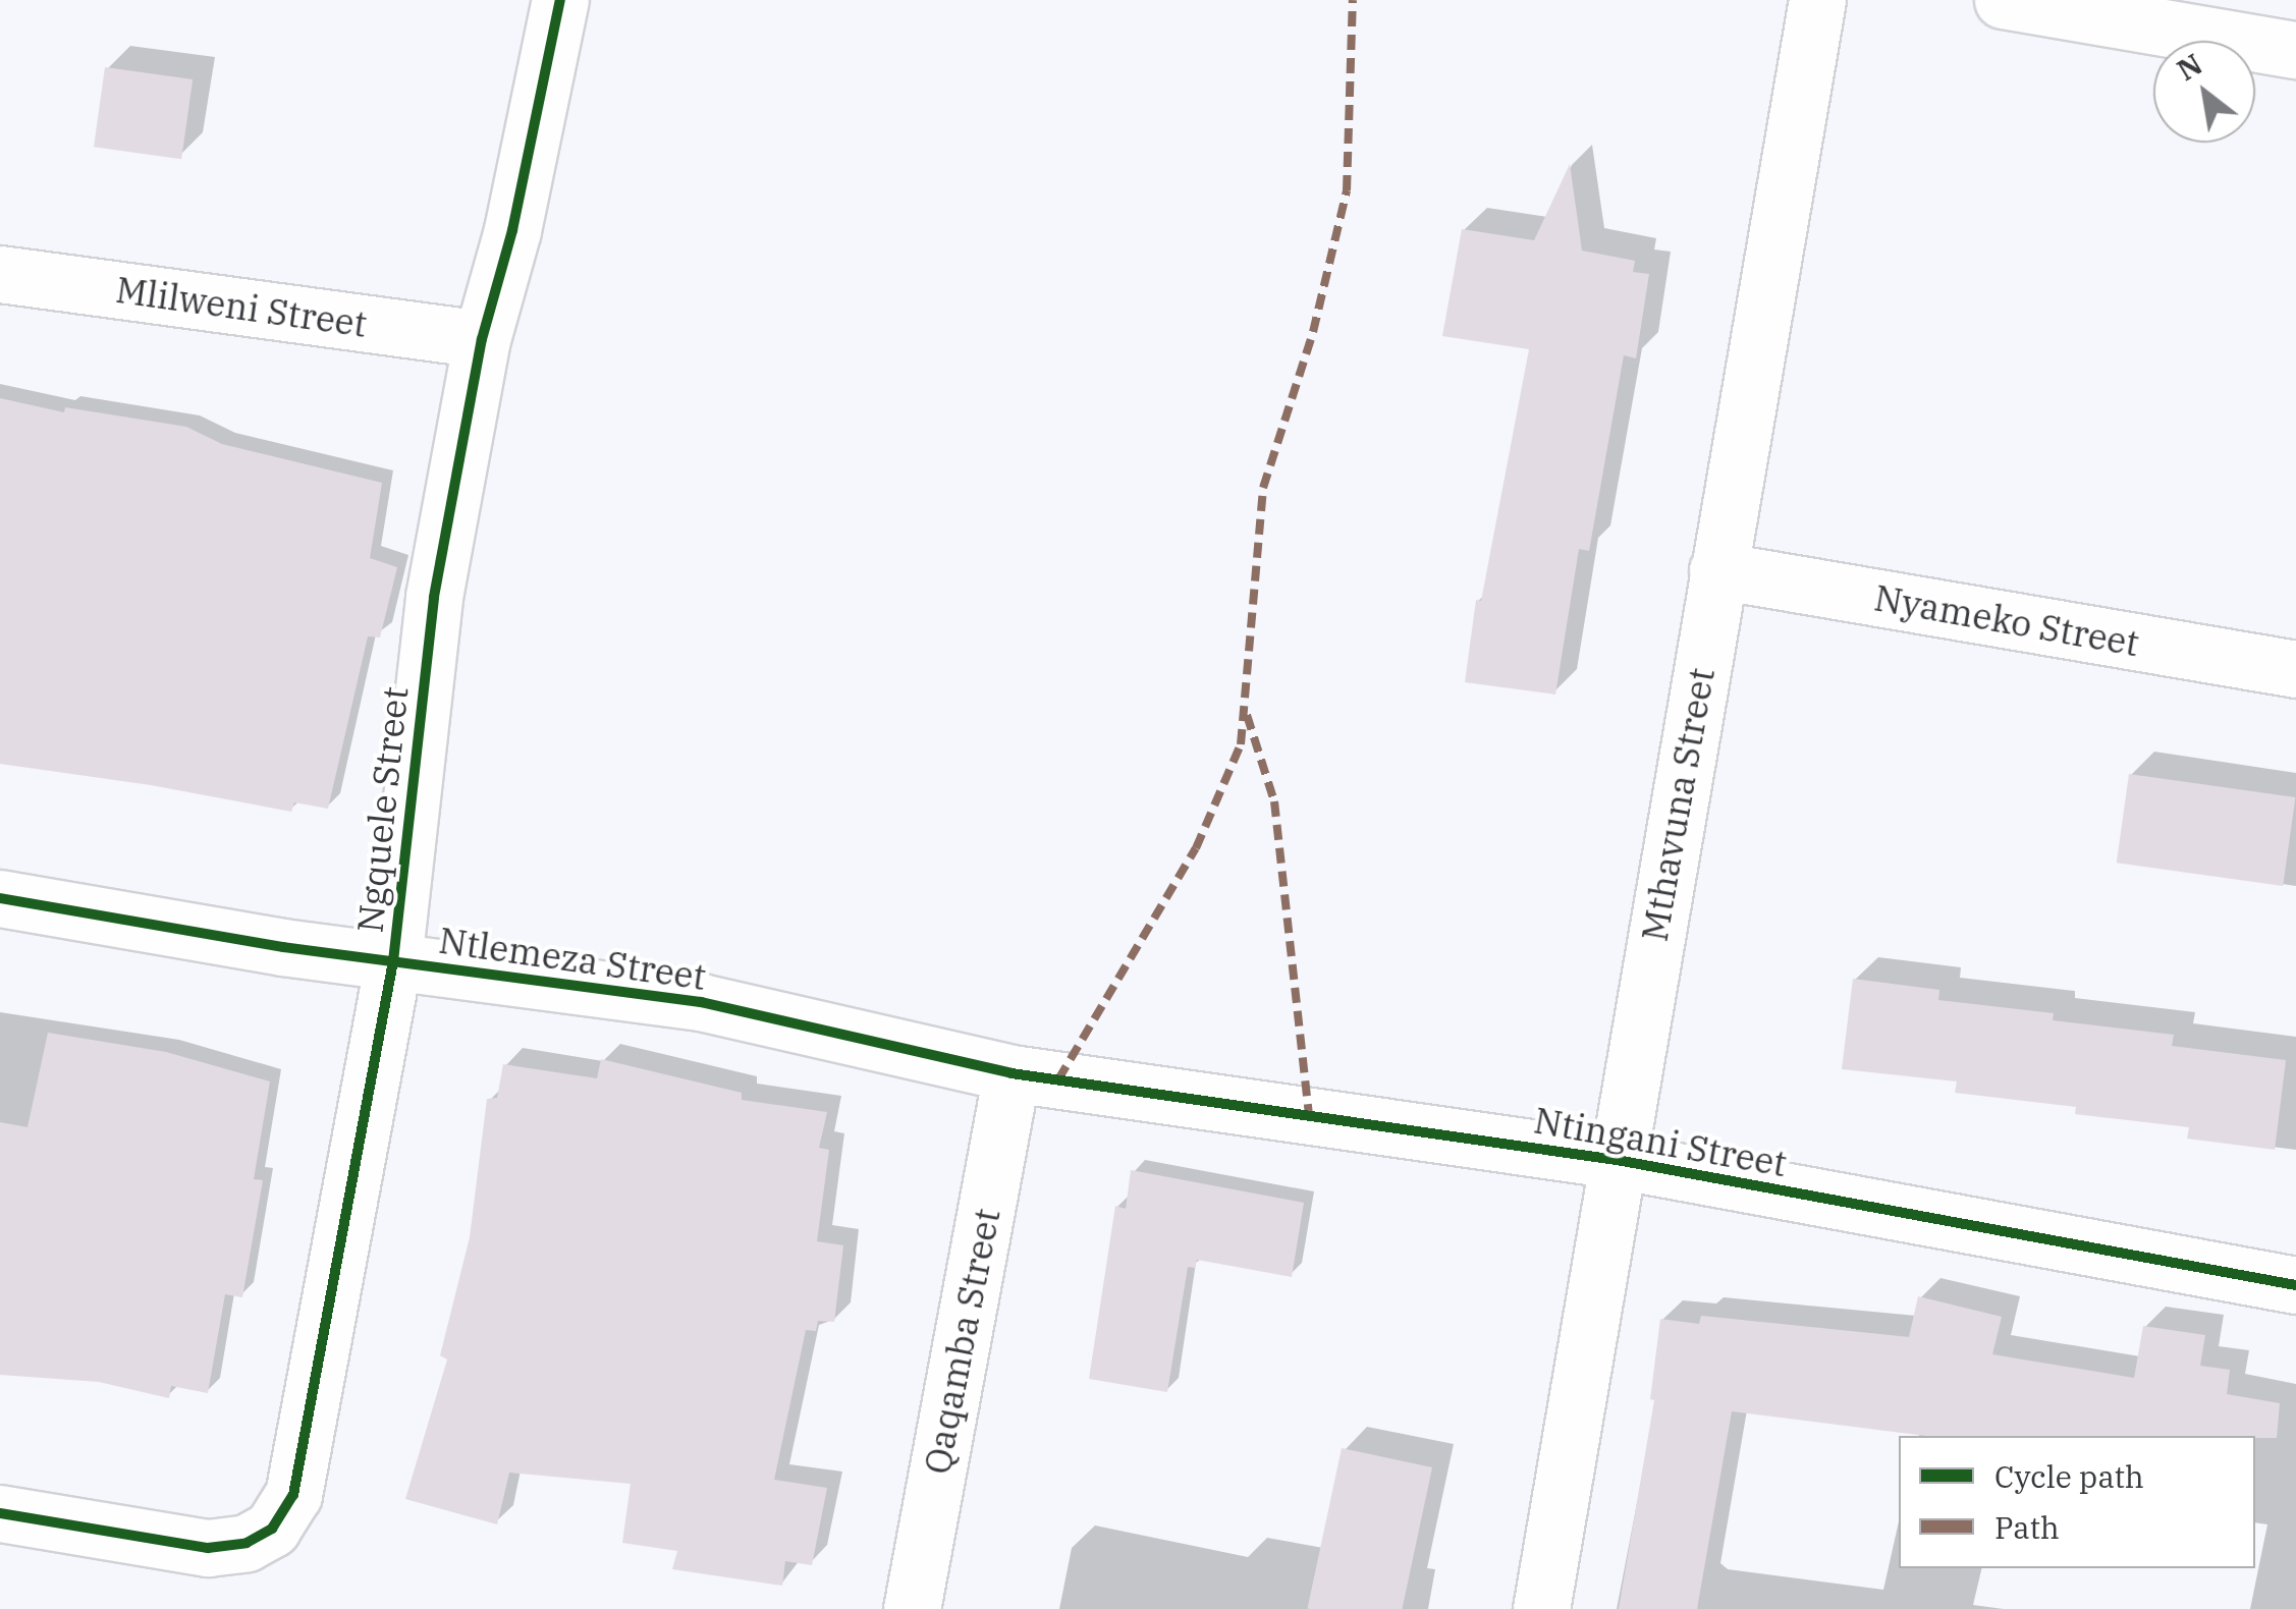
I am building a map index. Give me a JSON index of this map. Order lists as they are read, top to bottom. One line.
{"streets":{"street":["Mlilweni Street","Nyameko Street","Mthavuna Street","Ngquele Street","Ntlemeza Street","Ntingani Street","Qaqamba Street"]},"crossings":[["Mlilweni Street","Ngquele Street"],["Nyameko Street","Mthavuna Street"],["Mthavuna Street","Ntingani Street"],["Ngquele Street","Ntlemeza Street"],["Ntlemeza Street","Ntingani Street"],["Ntlemeza Street","Qaqamba Street"],["Ntingani Street","Qaqamba Street"]],"legend":["Cycle path","Path"],"north":"top left"}
